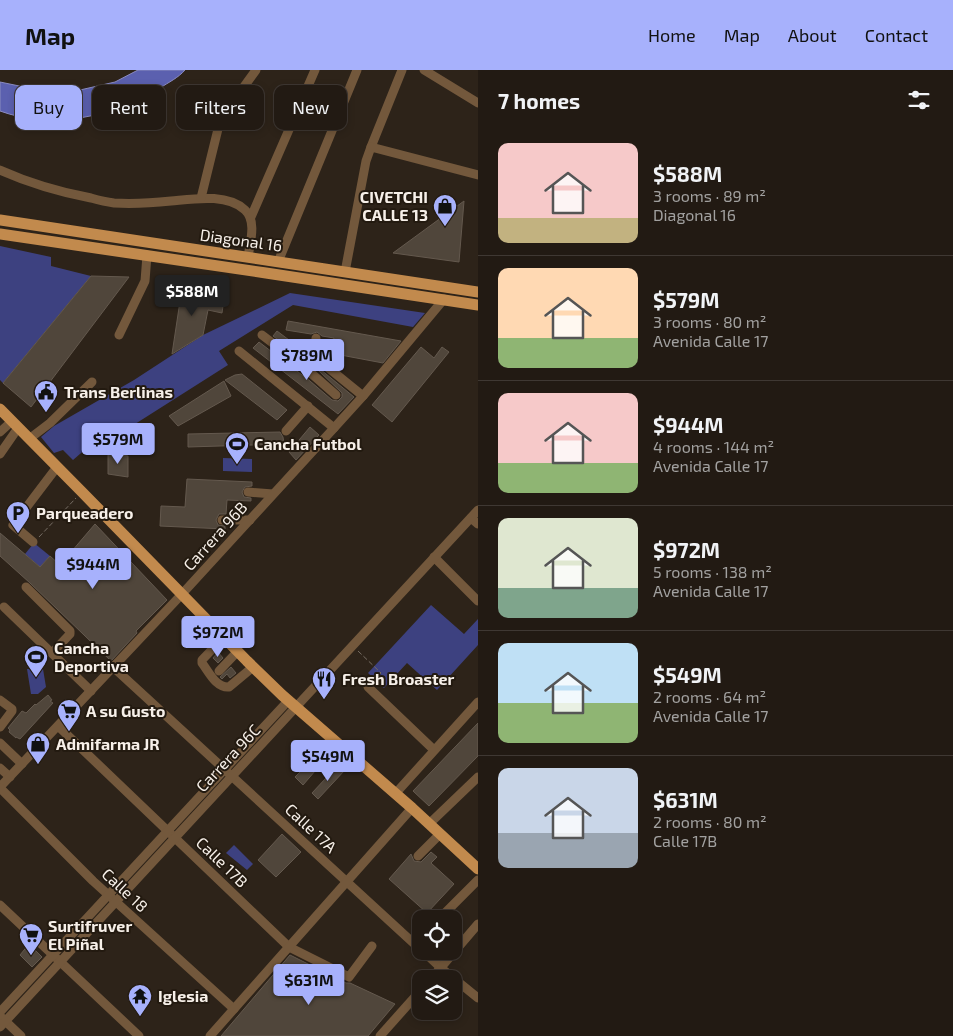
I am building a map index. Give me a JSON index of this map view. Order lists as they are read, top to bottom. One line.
{"streets":{"main road":["Diagonal 16"],"street":["Carrera 96B","Carrera 96C","Calle 17A","Calle 17B","Calle 18"]},"crossings":[["Diagonal 16","Carrera 96B"],["Carrera 96B","Calle 17A"],["Carrera 96B","Calle 17B"],["Carrera 96B","Calle 18"],["Carrera 96C","Calle 17A"],["Carrera 96C","Calle 17B"],["Carrera 96C","Calle 18"]],"places":{"shop":["CIVETCHI CALLE 13","Admifarma JR"],"public building":["Trans Berlinas"],"sports":["Cancha Futbol","Cancha Deportiva"],"parking":["Parqueadero"],"restaurant":["Fresh Broaster"],"supermarket":["A su Gusto","Surtifruver El Piñal"],"temple":["Iglesia"]},"page":{"header":"Map","nav":["Home","Map","About","Contact"],"heading":"7 homes","chip":["Buy","Rent","Filters","New"],"list":[{"name":"$588M","note":"3 rooms · 89 m² · Diagonal 16"},{"name":"$579M","note":"3 rooms · 80 m² · Avenida Calle 17"},{"name":"$944M","note":"4 rooms · 144 m² · Avenida Calle 17"},{"name":"$972M","note":"5 rooms · 138 m² · Avenida Calle 17"},{"name":"$549M","note":"2 rooms · 64 m² · Avenida Calle 17"},{"name":"$631M","note":"2 rooms · 80 m² · Calle 17B"}],"price":["$588M","$789M","$579M","$944M","$972M","$549M","$631M"]}}
